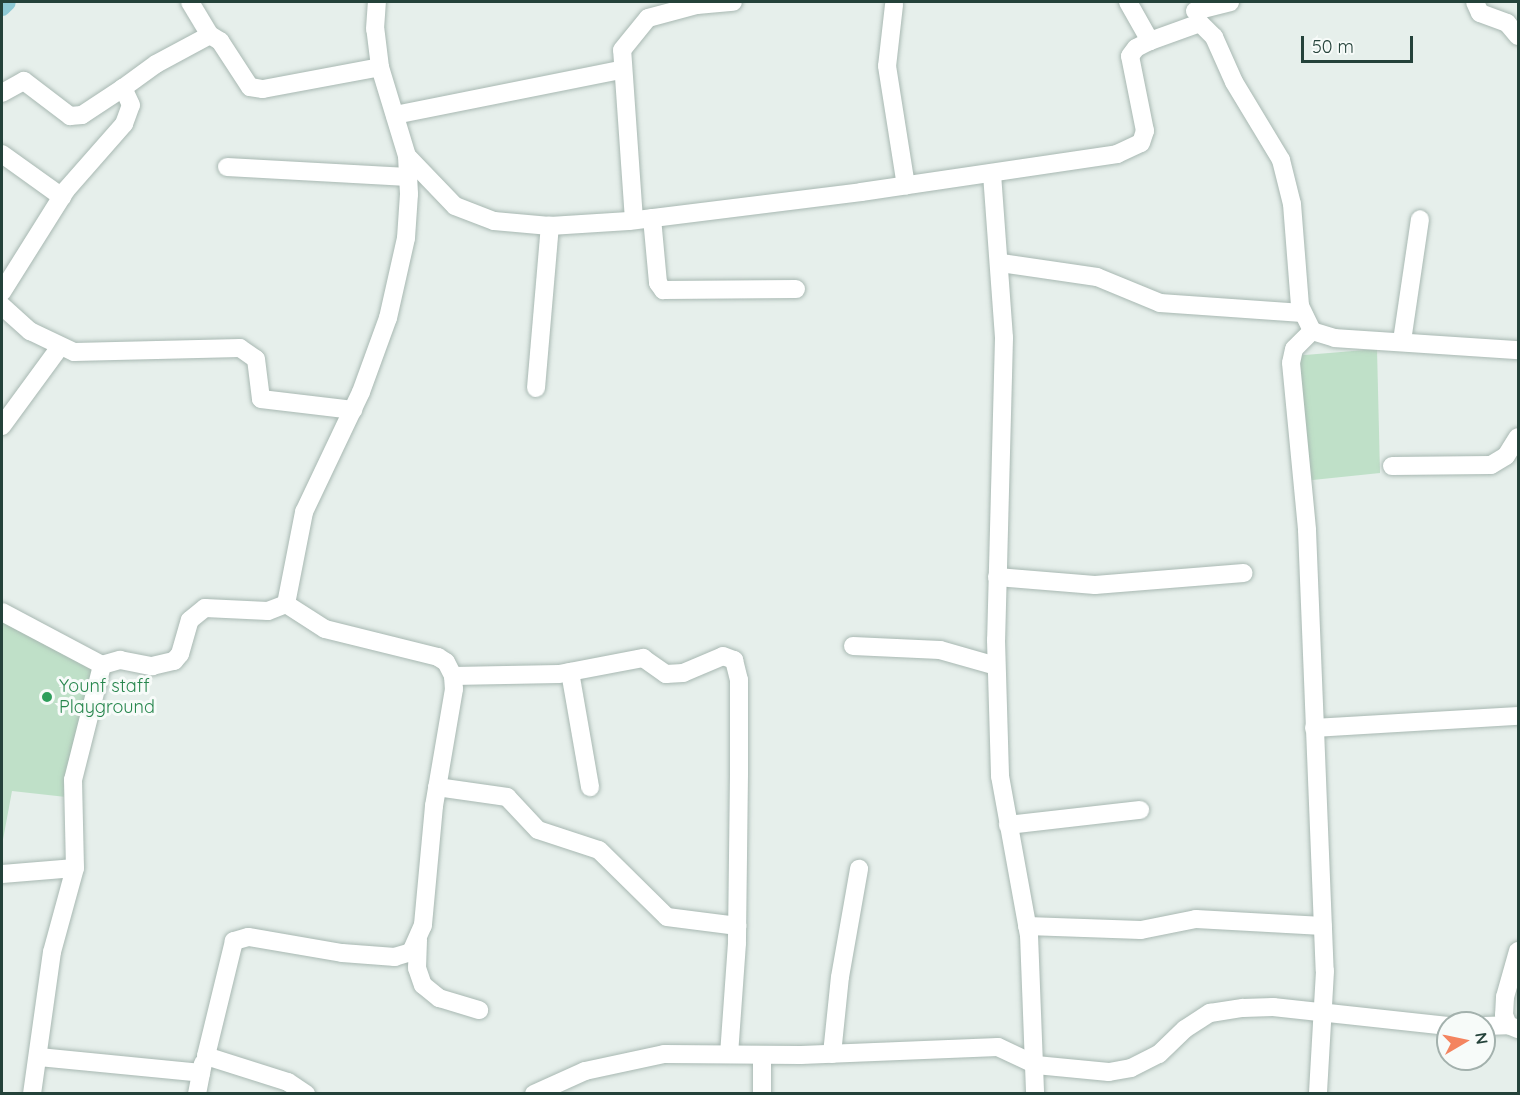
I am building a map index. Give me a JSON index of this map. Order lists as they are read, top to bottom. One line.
{"places":["Younf staff Playground"],"scale_bar":"50 m","north":"right"}
